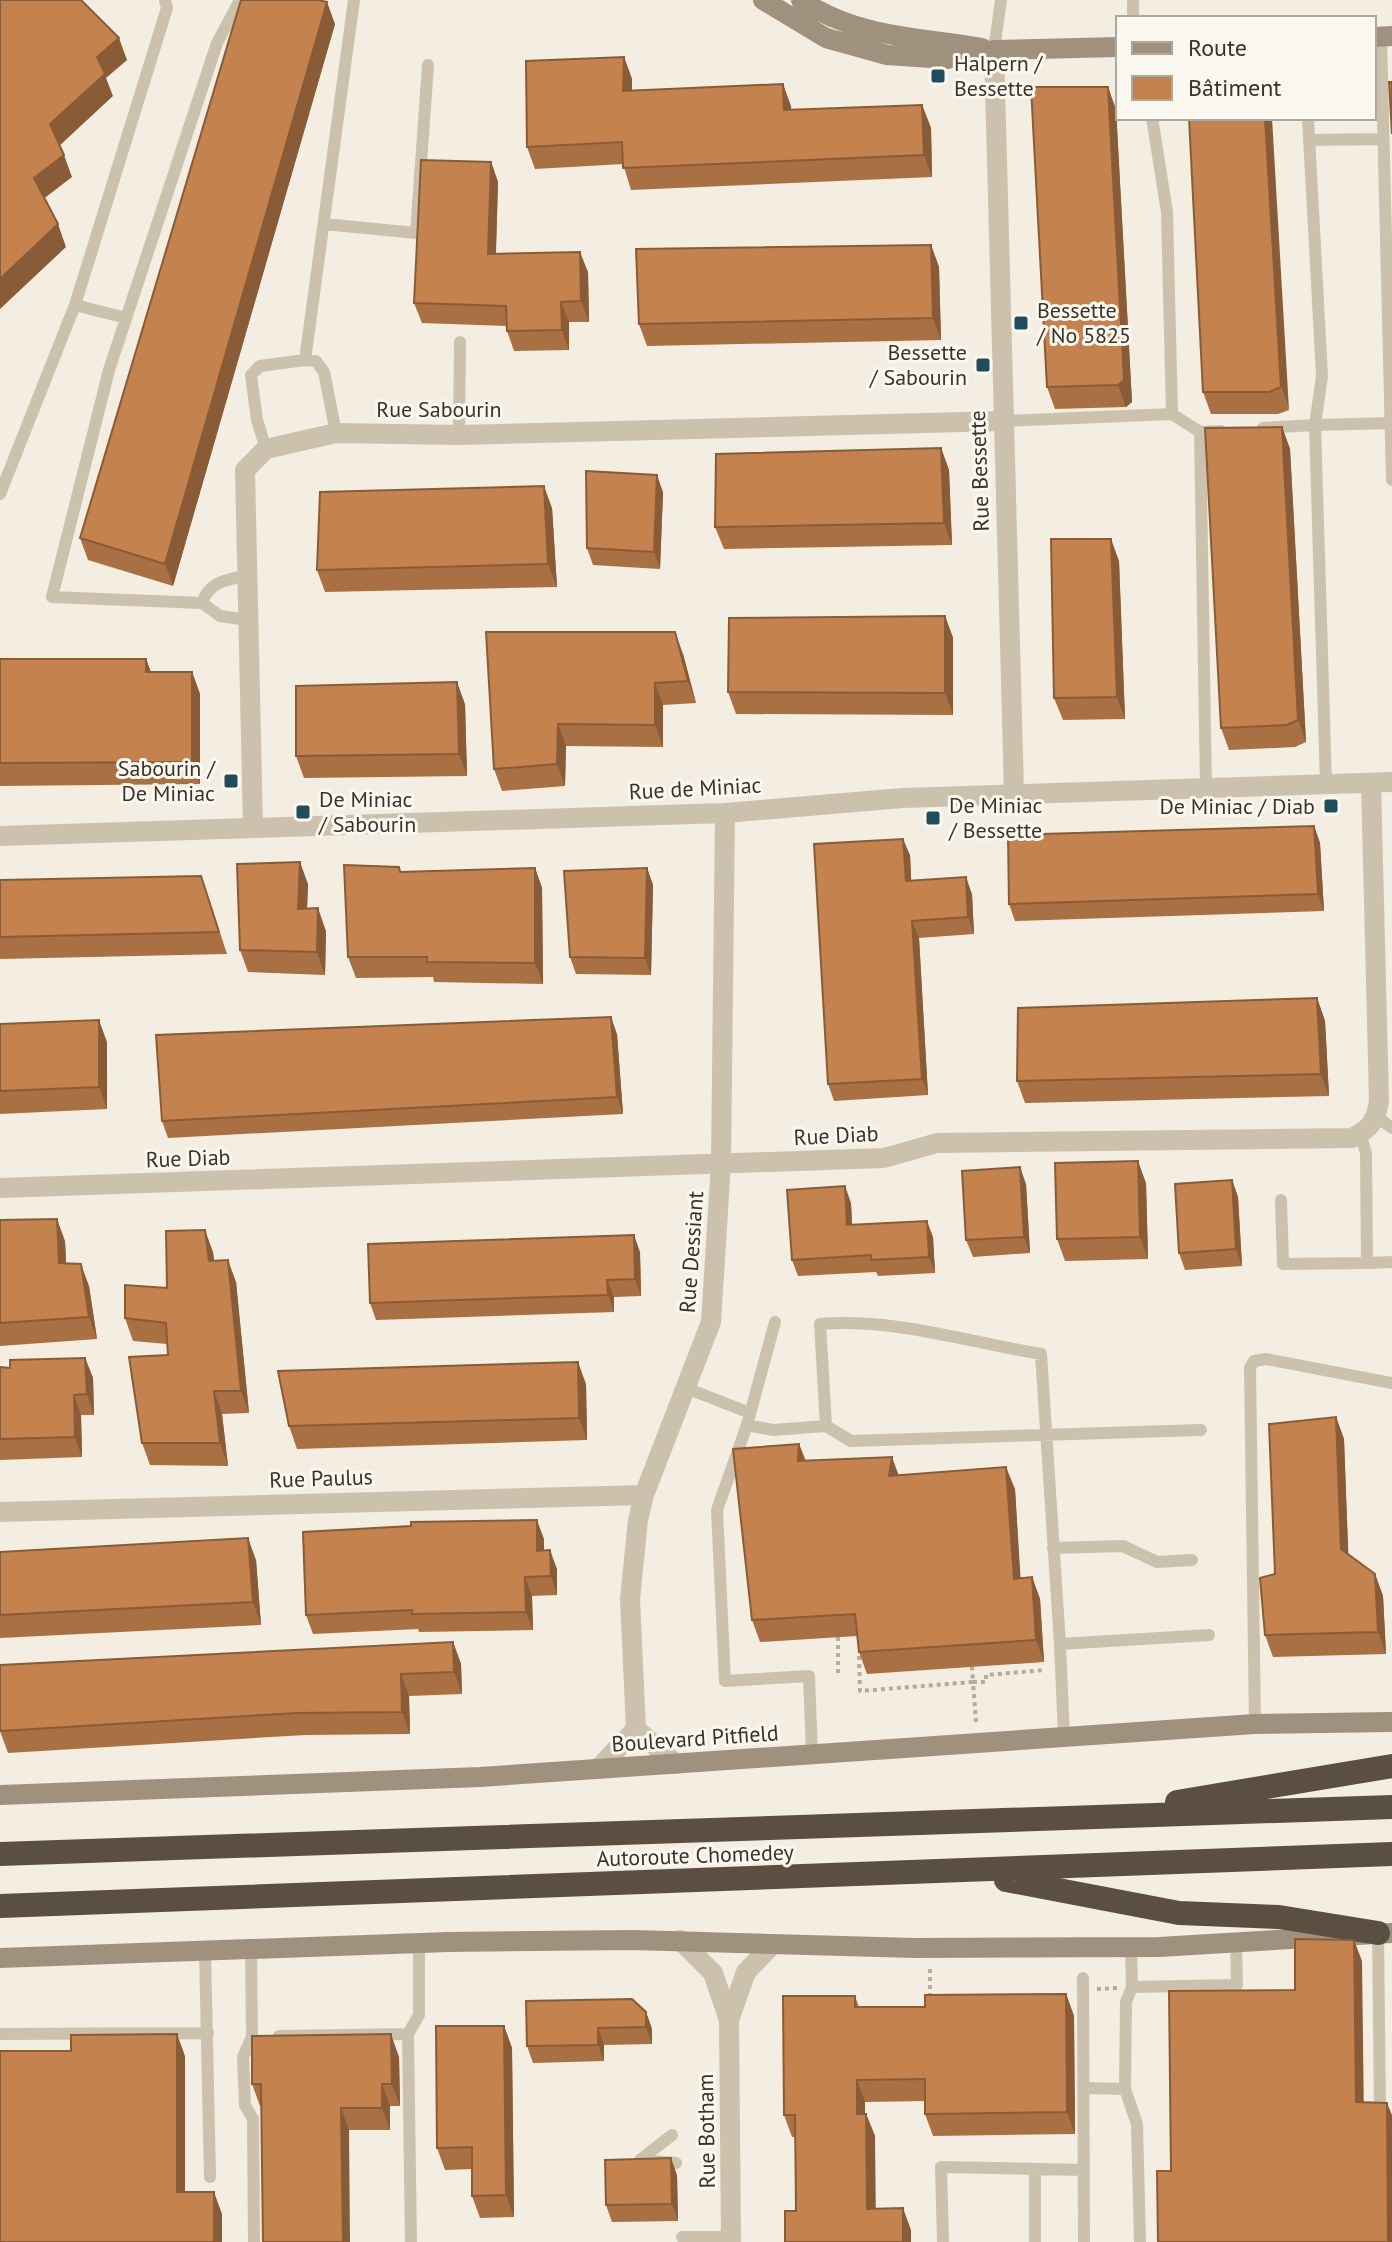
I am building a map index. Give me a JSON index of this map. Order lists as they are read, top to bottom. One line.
{"streets":{"highway":["Autoroute Chomedey"],"main road":["Boulevard Pitfield"],"street":["Rue Sabourin","Rue Bessette","Rue de Miniac","Rue Diab","Rue Dessiant","Rue Paulus","Rue Botham"]},"crossings":[["Rue Sabourin","Rue Bessette"],["Rue Bessette","Rue de Miniac"],["Rue de Miniac","Rue Dessiant"],["Rue Diab","Rue Dessiant"],["Rue Dessiant","Rue Paulus"]],"places":{"transit":["Halpern / Bessette","Bessette / No 5825","Bessette / Sabourin","Sabourin / De Miniac","De Miniac / Diab","De Miniac / Sabourin","De Miniac / Bessette"]},"legend":["Route","Bâtiment"]}
